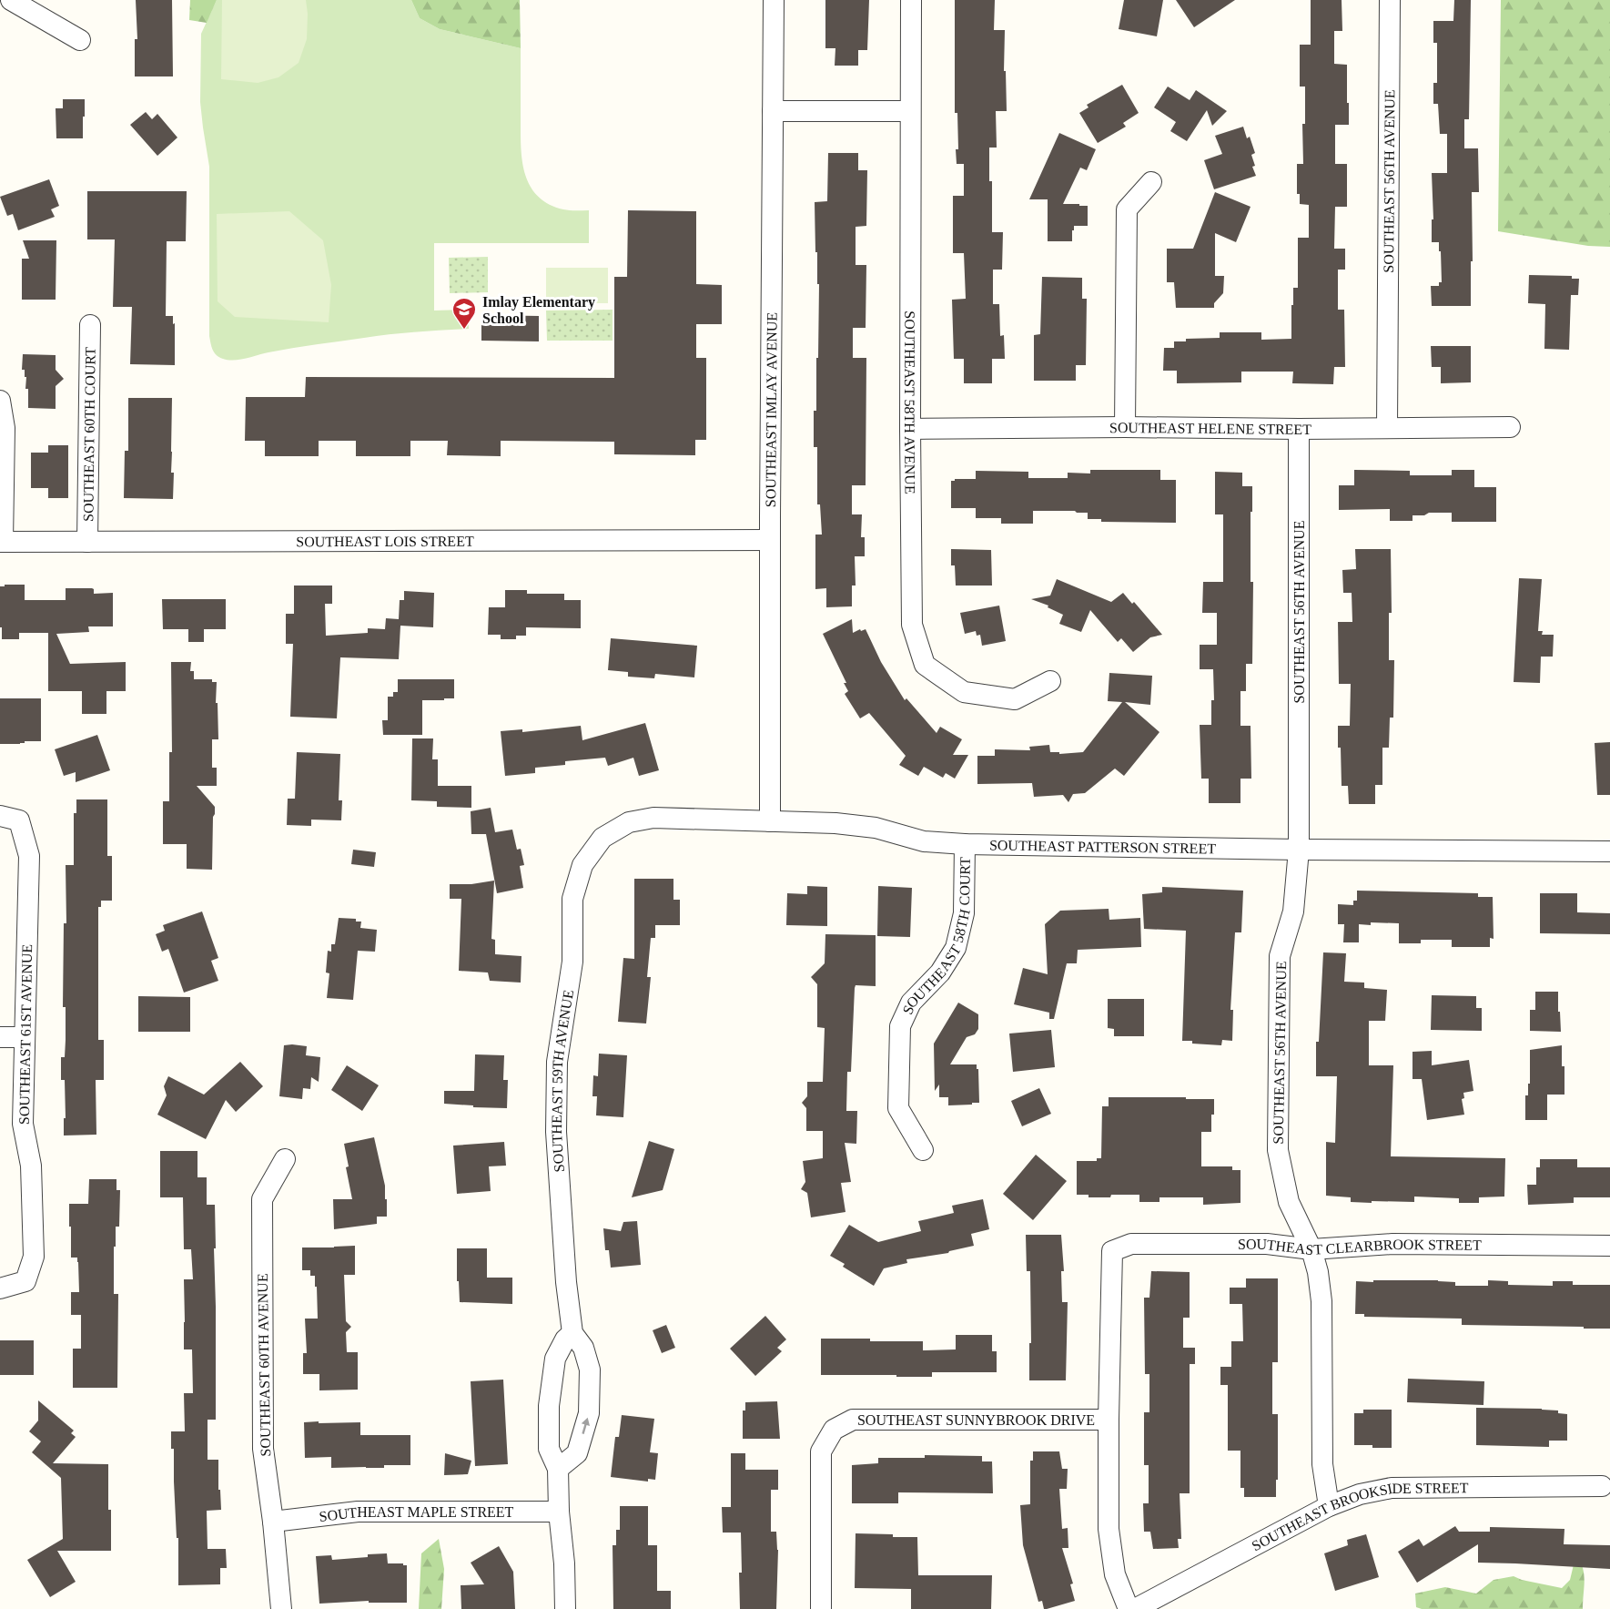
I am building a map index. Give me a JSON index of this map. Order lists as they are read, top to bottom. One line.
{"streets":{"street":["SOUTHEAST 56TH AVENUE","SOUTHEAST 58TH AVENUE","SOUTHEAST IMLAY AVENUE","SOUTHEAST HELENE STREET","SOUTHEAST 60TH COURT","SOUTHEAST LOIS STREET","SOUTHEAST PATTERSON STREET","SOUTHEAST 58TH COURT","SOUTHEAST 61ST AVENUE","SOUTHEAST 59TH AVENUE","SOUTHEAST CLEARBROOK STREET","SOUTHEAST 60TH AVENUE","SOUTHEAST SUNNYBROOK DRIVE","SOUTHEAST MAPLE STREET","SOUTHEAST BROOKSIDE STREET"]},"crossings":[["SOUTHEAST 56TH AVENUE","SOUTHEAST HELENE STREET"],["SOUTHEAST 56TH AVENUE","SOUTHEAST PATTERSON STREET"],["SOUTHEAST 56TH AVENUE","SOUTHEAST CLEARBROOK STREET"],["SOUTHEAST 56TH AVENUE","SOUTHEAST BROOKSIDE STREET"],["SOUTHEAST 58TH AVENUE","SOUTHEAST HELENE STREET"],["SOUTHEAST IMLAY AVENUE","SOUTHEAST LOIS STREET"],["SOUTHEAST IMLAY AVENUE","SOUTHEAST PATTERSON STREET"],["SOUTHEAST 60TH COURT","SOUTHEAST LOIS STREET"],["SOUTHEAST PATTERSON STREET","SOUTHEAST 58TH COURT"],["SOUTHEAST PATTERSON STREET","SOUTHEAST 59TH AVENUE"],["SOUTHEAST CLEARBROOK STREET","SOUTHEAST SUNNYBROOK DRIVE"],["SOUTHEAST 60TH AVENUE","SOUTHEAST MAPLE STREET"]],"places":{"school or university":["Imlay Elementary School"]}}
